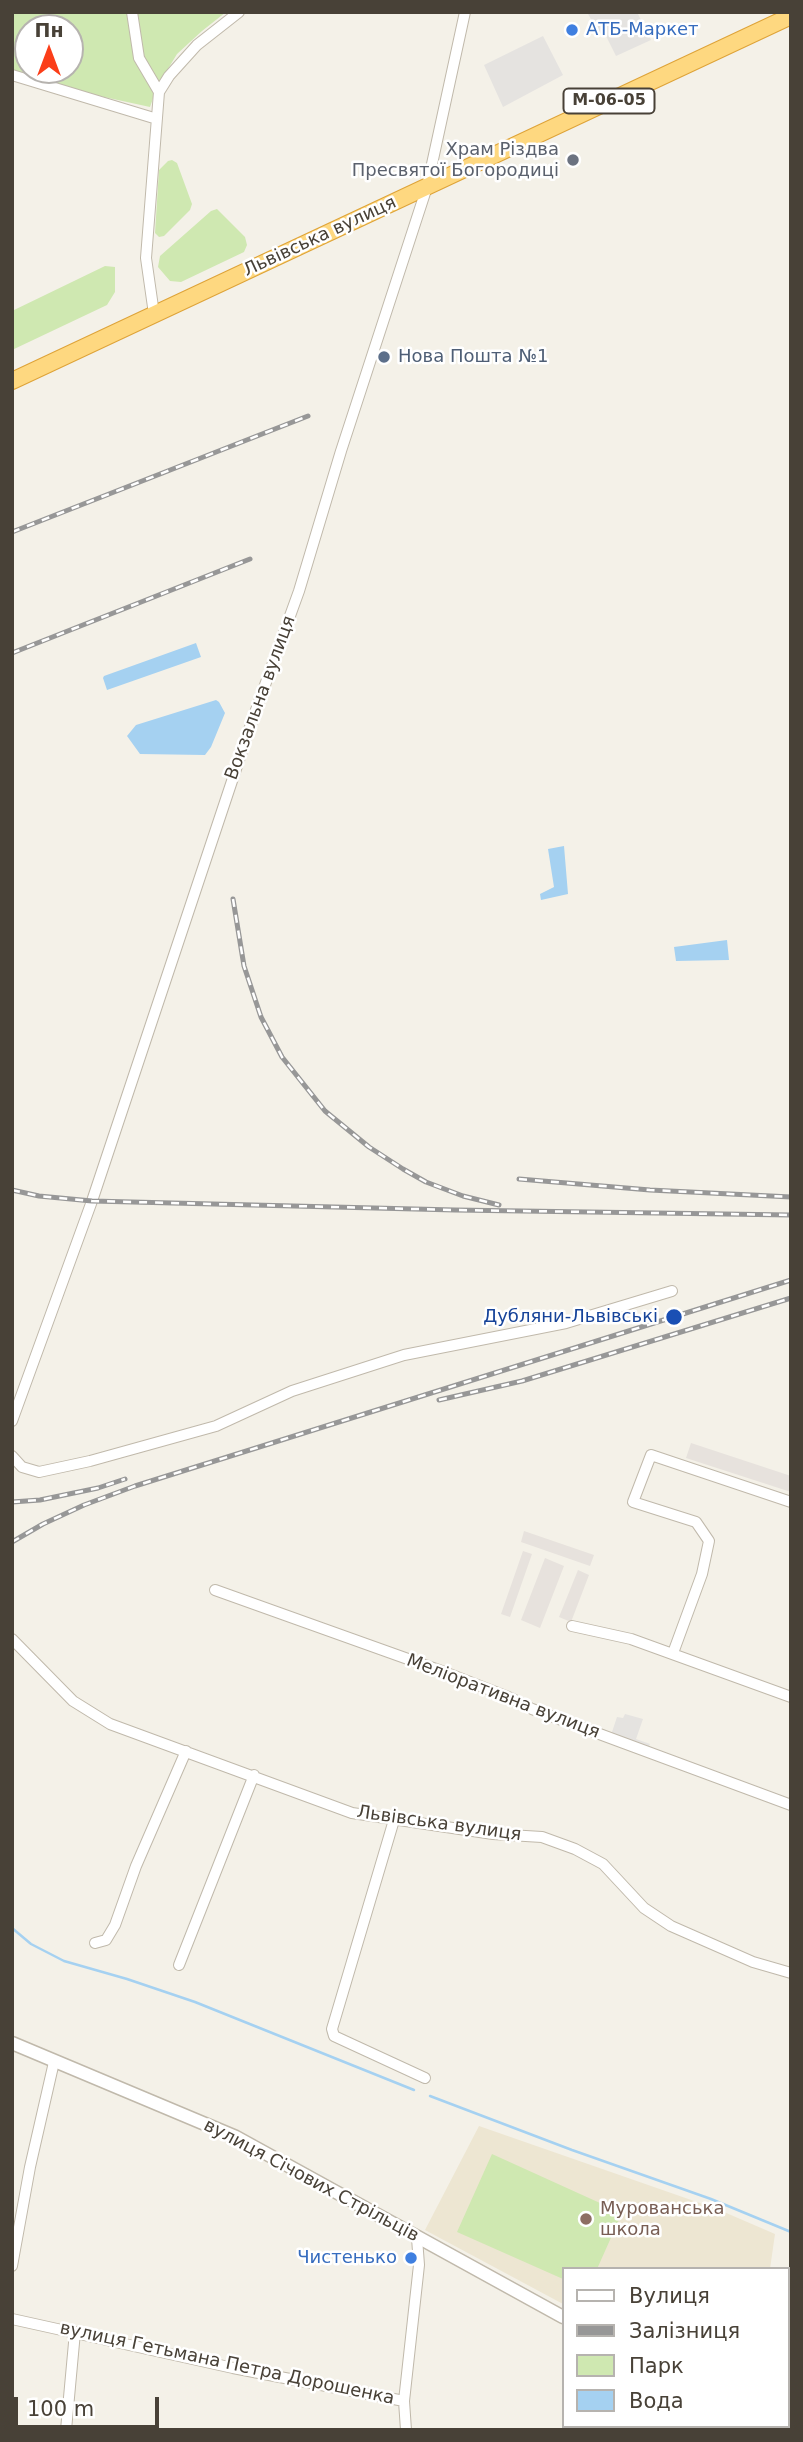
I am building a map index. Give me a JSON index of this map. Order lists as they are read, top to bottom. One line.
{"streets":{"highway":["М-06-05","Львівська вулиця"],"street":["Вокзальна вулиця","Меліоративна вулиця","вулиця Січових Стрільців","вулиця Гетьмана Петра Дорошенка"]},"crossings":[["Львівська вулиця","Вокзальна вулиця"],["вулиця Січових Стрільців","вулиця Гетьмана Петра Дорошенка"]],"places":["АТБ-Маркет","Храм Різдва Пресвятої Богородиці","Нова Пошта №1","Дубляни-Львівські","Мурованська школа","Чистенько"],"legend":["Вулиця","Залізниця","Парк","Вода"],"scale_bar":"100 m","north":"top"}
